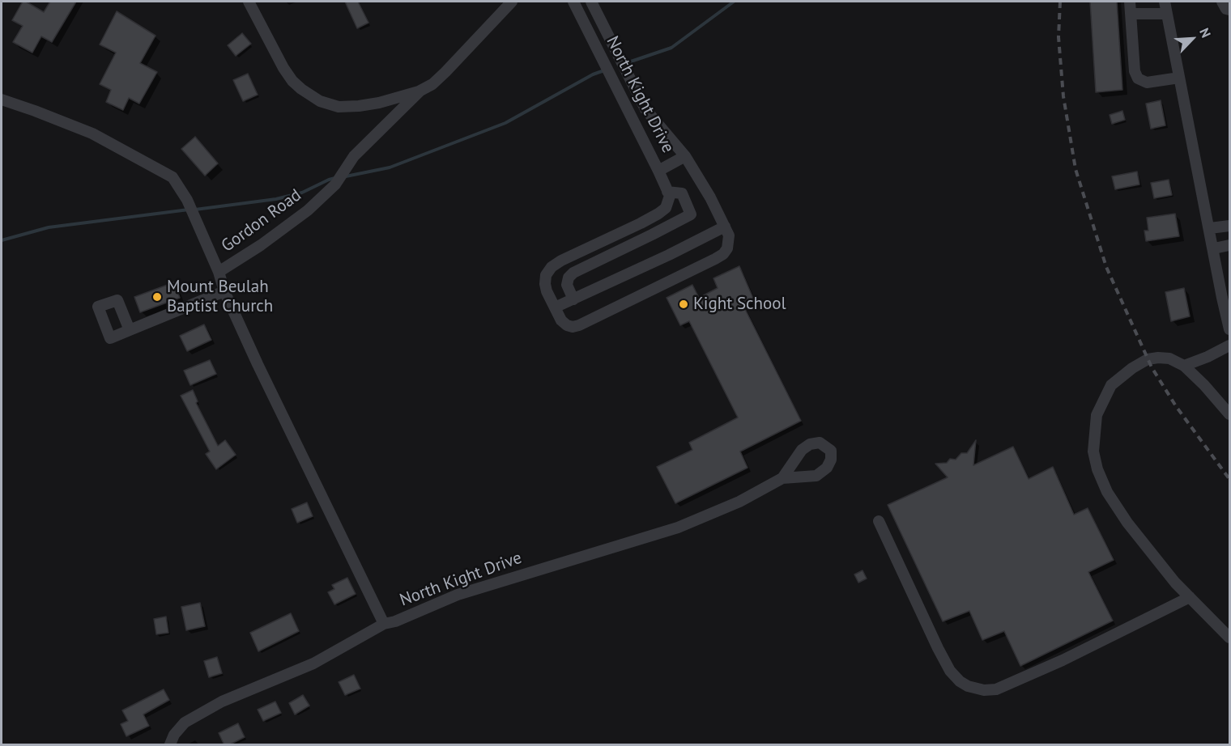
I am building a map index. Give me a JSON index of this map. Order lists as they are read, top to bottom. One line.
{"streets":{"street":["North Kight Drive","Gordon Road"]},"crossings":[["North Kight Drive","Gordon Road"]],"places":["Mount Beulah Baptist Church","Kight School"],"north":"top right"}
